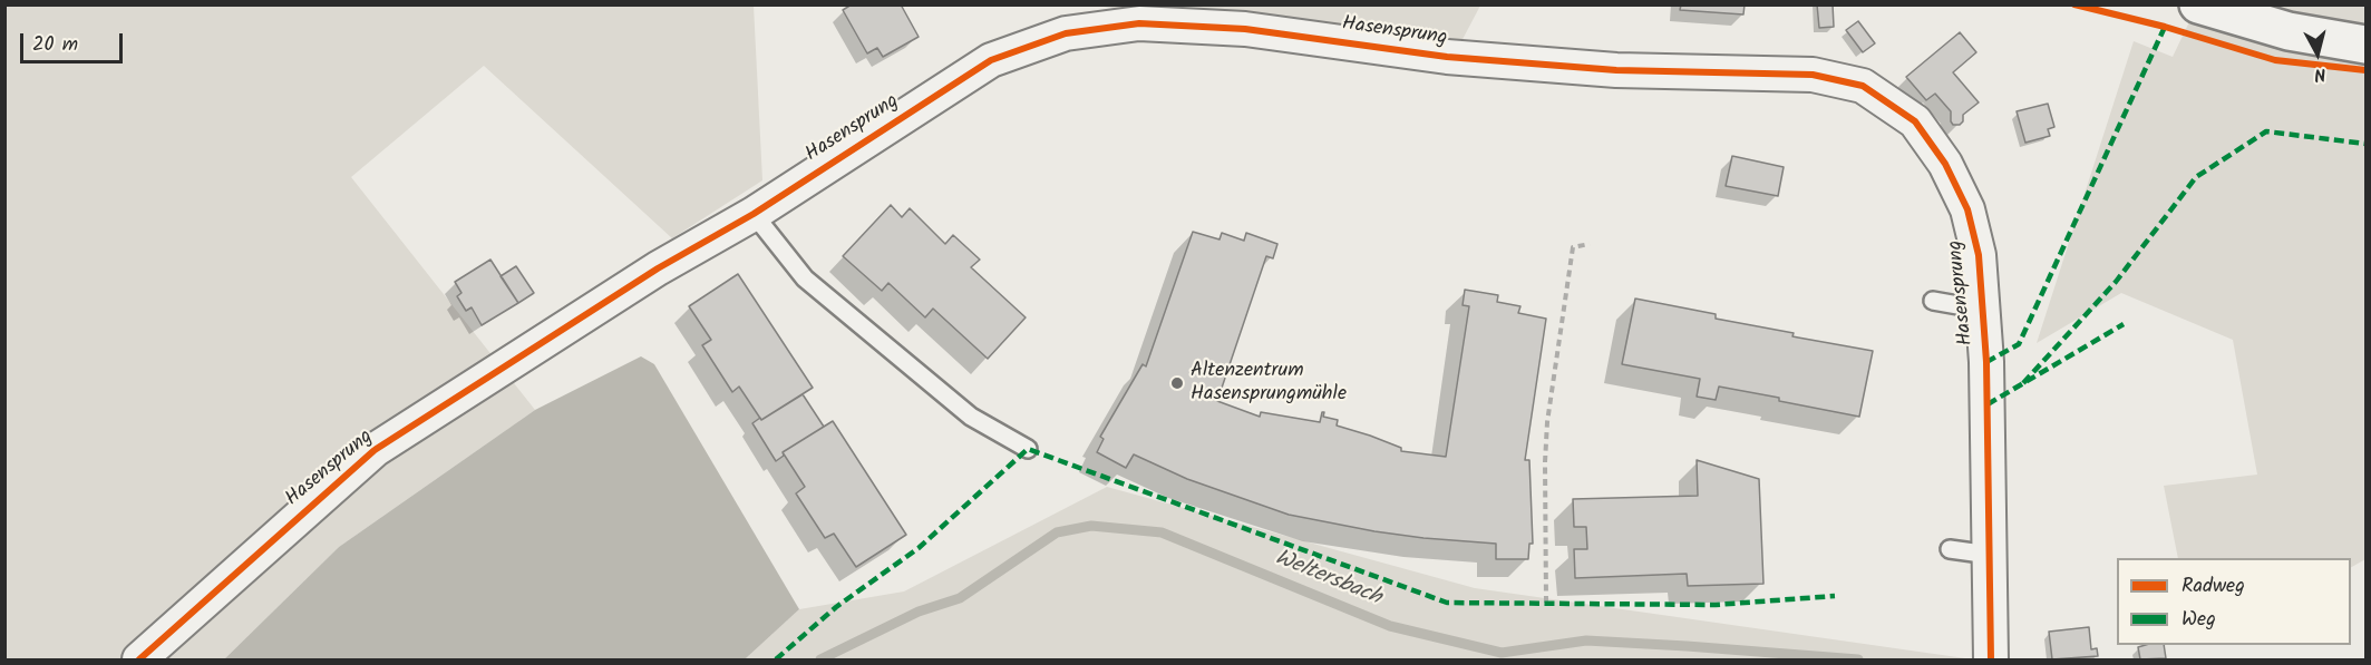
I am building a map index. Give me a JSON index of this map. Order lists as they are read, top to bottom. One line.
{"streets":{"street":["Hasensprung"]},"water":["Weltersbach"],"places":["Altenzentrum Hasensprungmühle"],"legend":["Radweg","Weg"],"scale_bar":"20 m","north":"bottom"}
